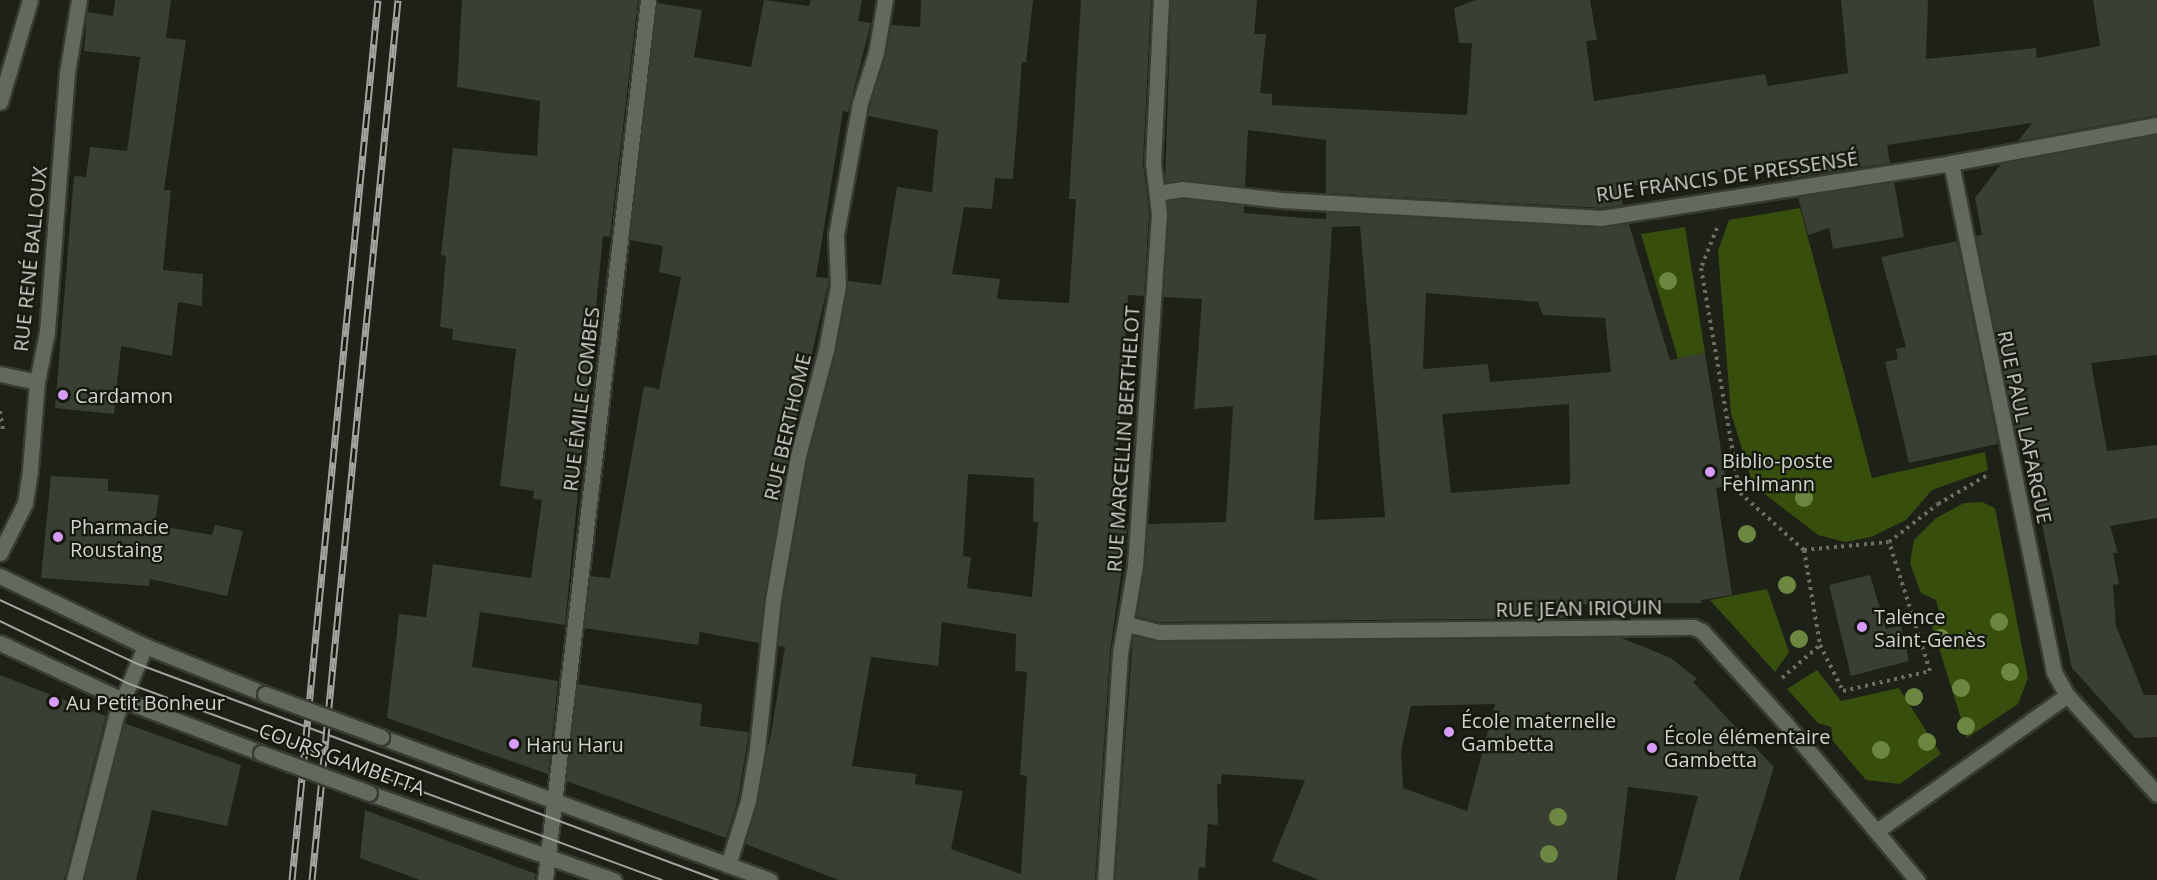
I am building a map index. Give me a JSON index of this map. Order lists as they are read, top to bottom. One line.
{"streets":{"street":["RUE FRANCIS DE PRESSENSÉ","RUE RENÉ BALLOUX","RUE ÉMILE COMBES","RUE BERTHOME","RUE PAUL LAFARGUE","RUE MARCELLIN BERTHELOT","RUE JEAN IRIQUIN","COURS GAMBETTA"]},"crossings":[["RUE FRANCIS DE PRESSENSÉ","RUE PAUL LAFARGUE"],["RUE FRANCIS DE PRESSENSÉ","RUE MARCELLIN BERTHELOT"],["RUE ÉMILE COMBES","COURS GAMBETTA"],["RUE BERTHOME","COURS GAMBETTA"],["RUE MARCELLIN BERTHELOT","RUE JEAN IRIQUIN"]],"places":["Cardamon","Biblio-poste Fehlmann","Pharmacie Roustaing","Talence Saint-Genès","Au Petit Bonheur","École maternelle Gambetta","Haru Haru","École élémentaire Gambetta"]}
